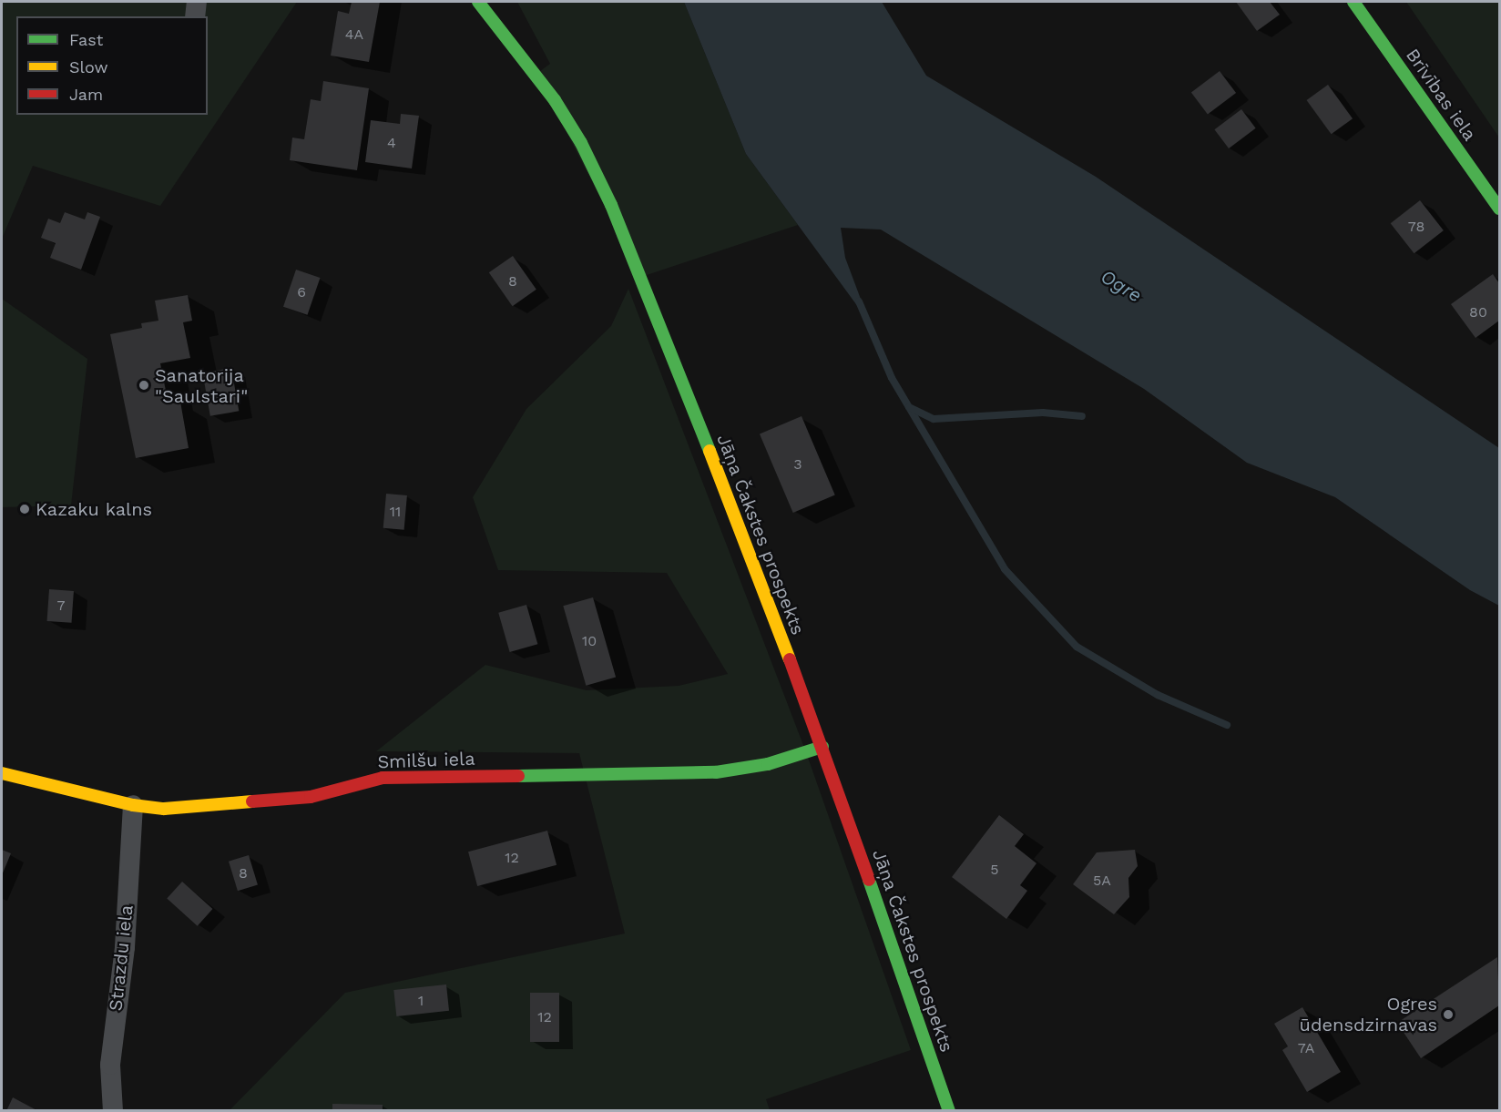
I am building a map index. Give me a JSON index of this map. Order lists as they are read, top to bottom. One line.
{"streets":{"street":["Brīvības iela","Jāņa Čakstes prospekts","Smilšu iela","Strazdu iela"]},"crossings":[["Jāņa Čakstes prospekts","Smilšu iela"],["Smilšu iela","Strazdu iela"]],"water":["Ogre"],"places":["Sanatorija \"Saulstari\"","Kazaku kalns","Ogres ūdensdzirnavas"],"house_numbers":["4A","4","78","8","6","80","3","11","7","10","12","5","8","5A","1","12","7A"],"legend":["Fast","Slow","Jam"]}
